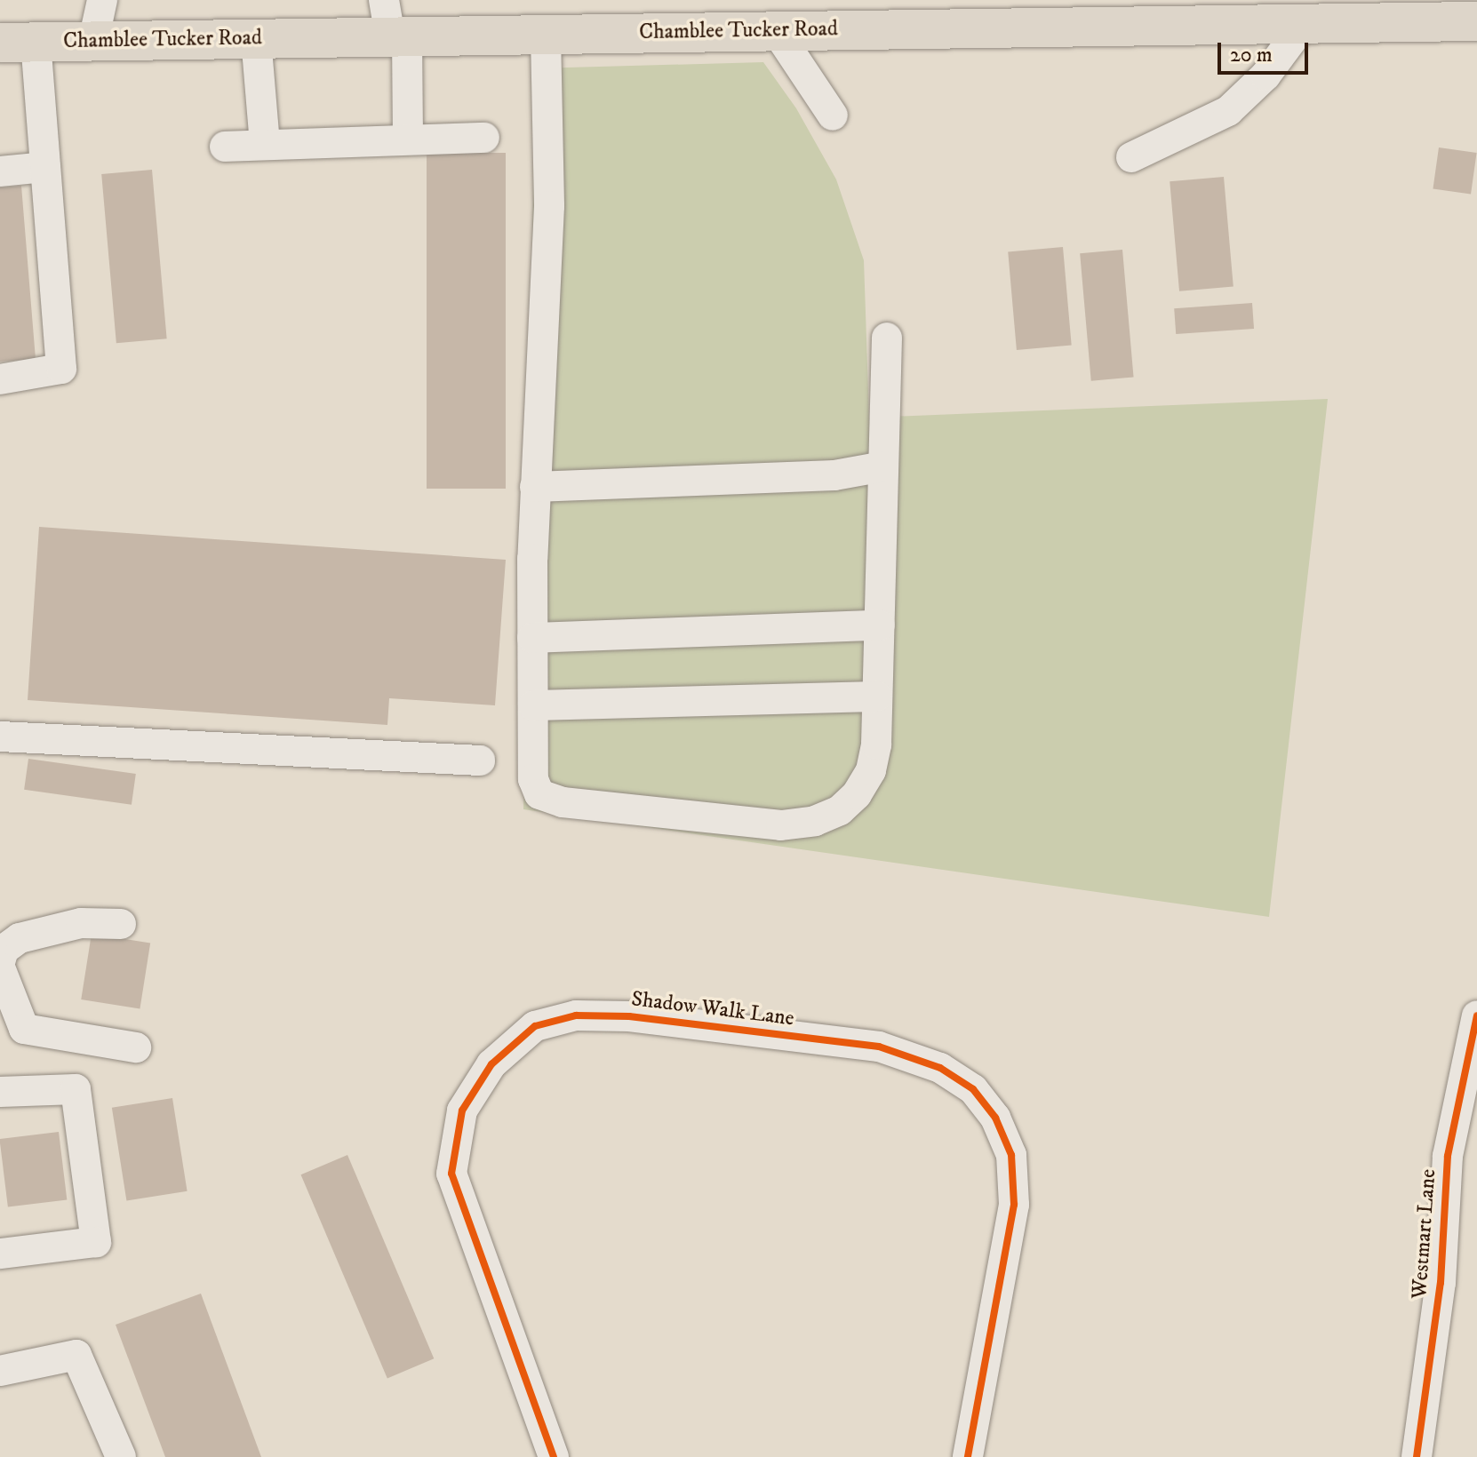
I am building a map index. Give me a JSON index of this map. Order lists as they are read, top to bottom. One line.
{"streets":{"main road":["Chamblee Tucker Road"],"street":["Shadow Walk Lane","Westmart Lane"]},"scale_bar":"20 m"}
